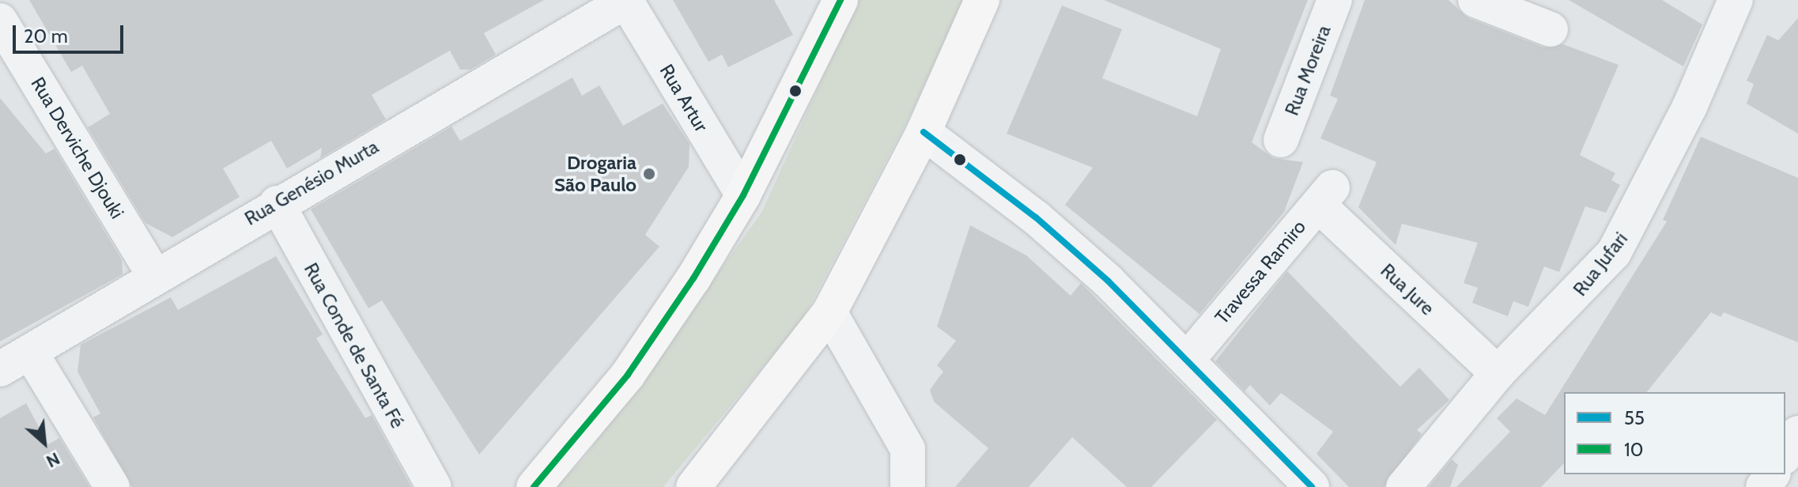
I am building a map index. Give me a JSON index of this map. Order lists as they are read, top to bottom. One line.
{"streets":{"street":["Rua Moreira","Rua Artur","Rua Derviche Djouki","Rua Genésio Murta","Rua Jufari","Travessa Ramiro","Rua Jure","Rua Conde de Santa Fé"]},"crossings":[["Rua Artur","Rua Genésio Murta"],["Rua Derviche Djouki","Rua Genésio Murta"],["Rua Genésio Murta","Rua Conde de Santa Fé"],["Rua Jufari","Rua Jure"],["Travessa Ramiro","Rua Jure"]],"places":["Drogaria São Paulo"],"lines":["transit line 10","transit line 55"],"legend":["55","10"],"scale_bar":"20 m","north":"bottom right"}
